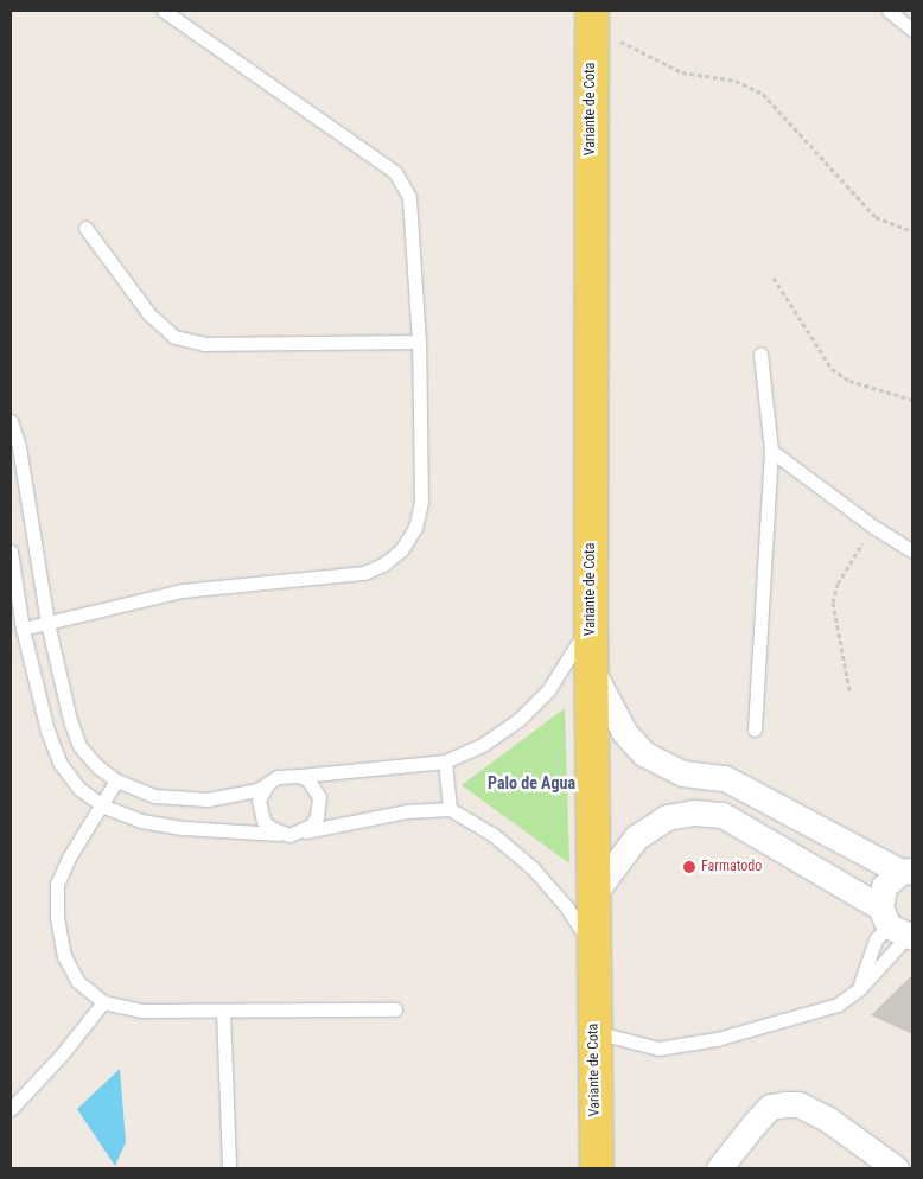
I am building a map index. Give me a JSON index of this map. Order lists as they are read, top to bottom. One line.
{"streets":{"main road":["Variante de Cota"]},"districts":["Palo de Agua"],"places":["Farmatodo"]}
